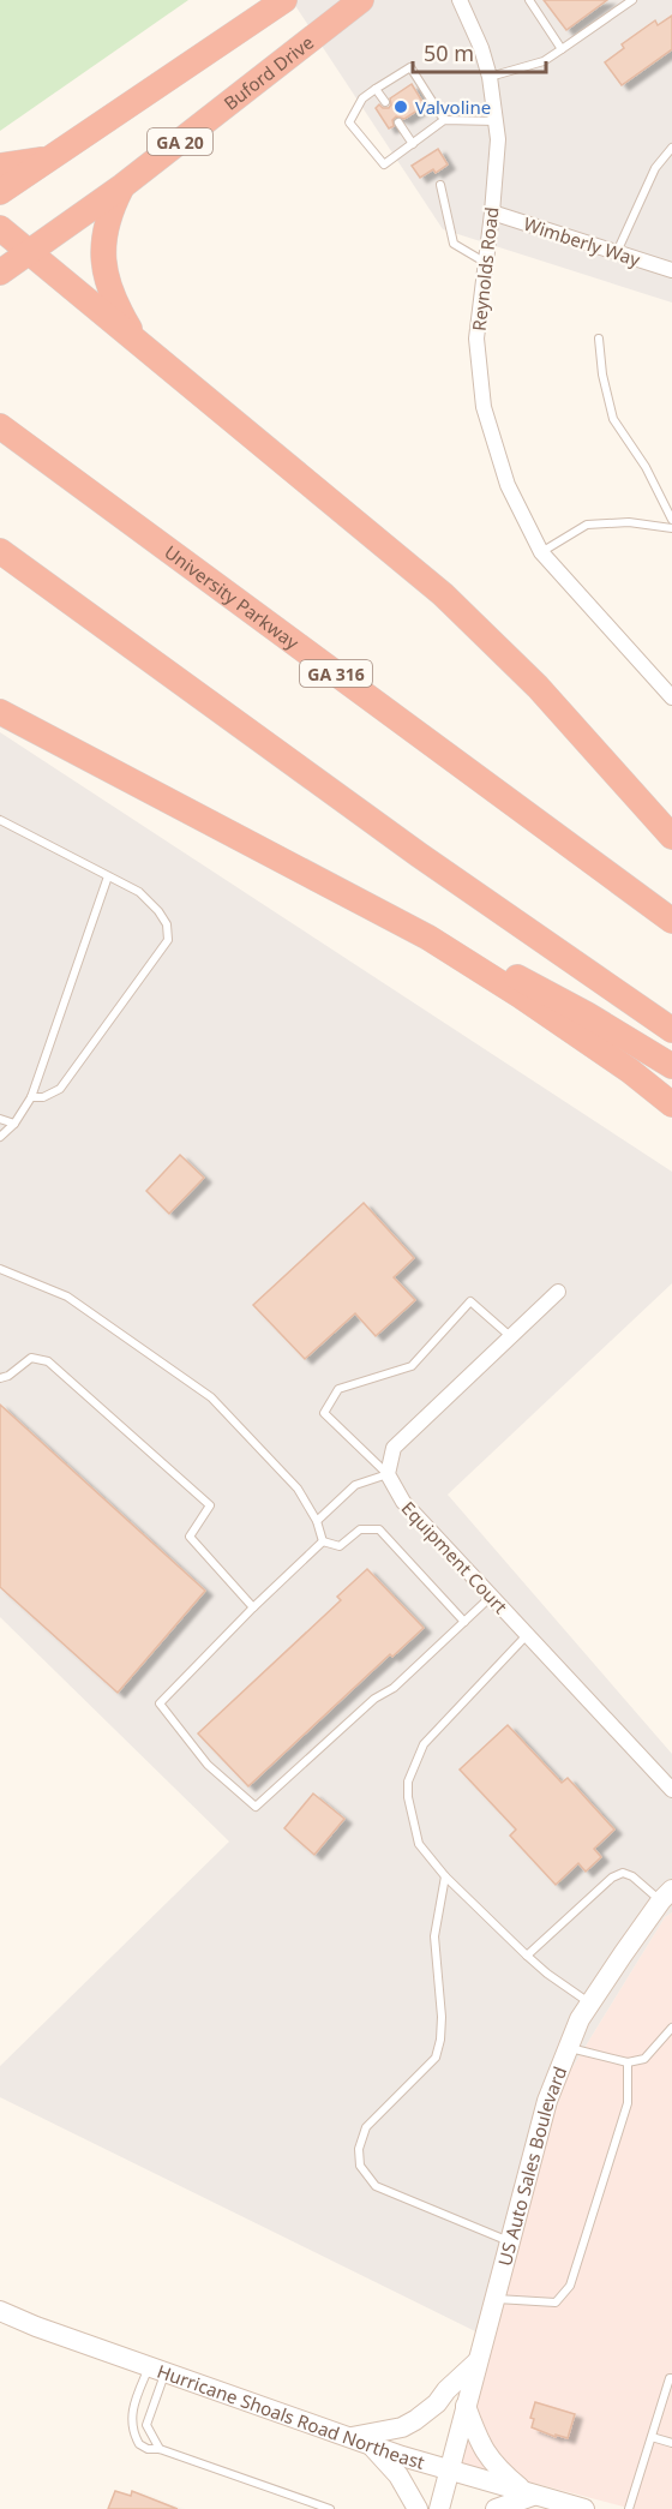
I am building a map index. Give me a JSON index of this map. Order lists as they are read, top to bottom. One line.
{"streets":{"highway":["Buford Drive","GA 20","University Parkway","GA 316"],"street":["Wimberly Way","Reynolds Road","Equipment Court","US Auto Sales Boulevard","Hurricane Shoals Road Northeast"]},"crossings":[["Wimberly Way","Reynolds Road"],["US Auto Sales Boulevard","Hurricane Shoals Road Northeast"]],"places":["Valvoline"],"scale_bar":"50 m"}
